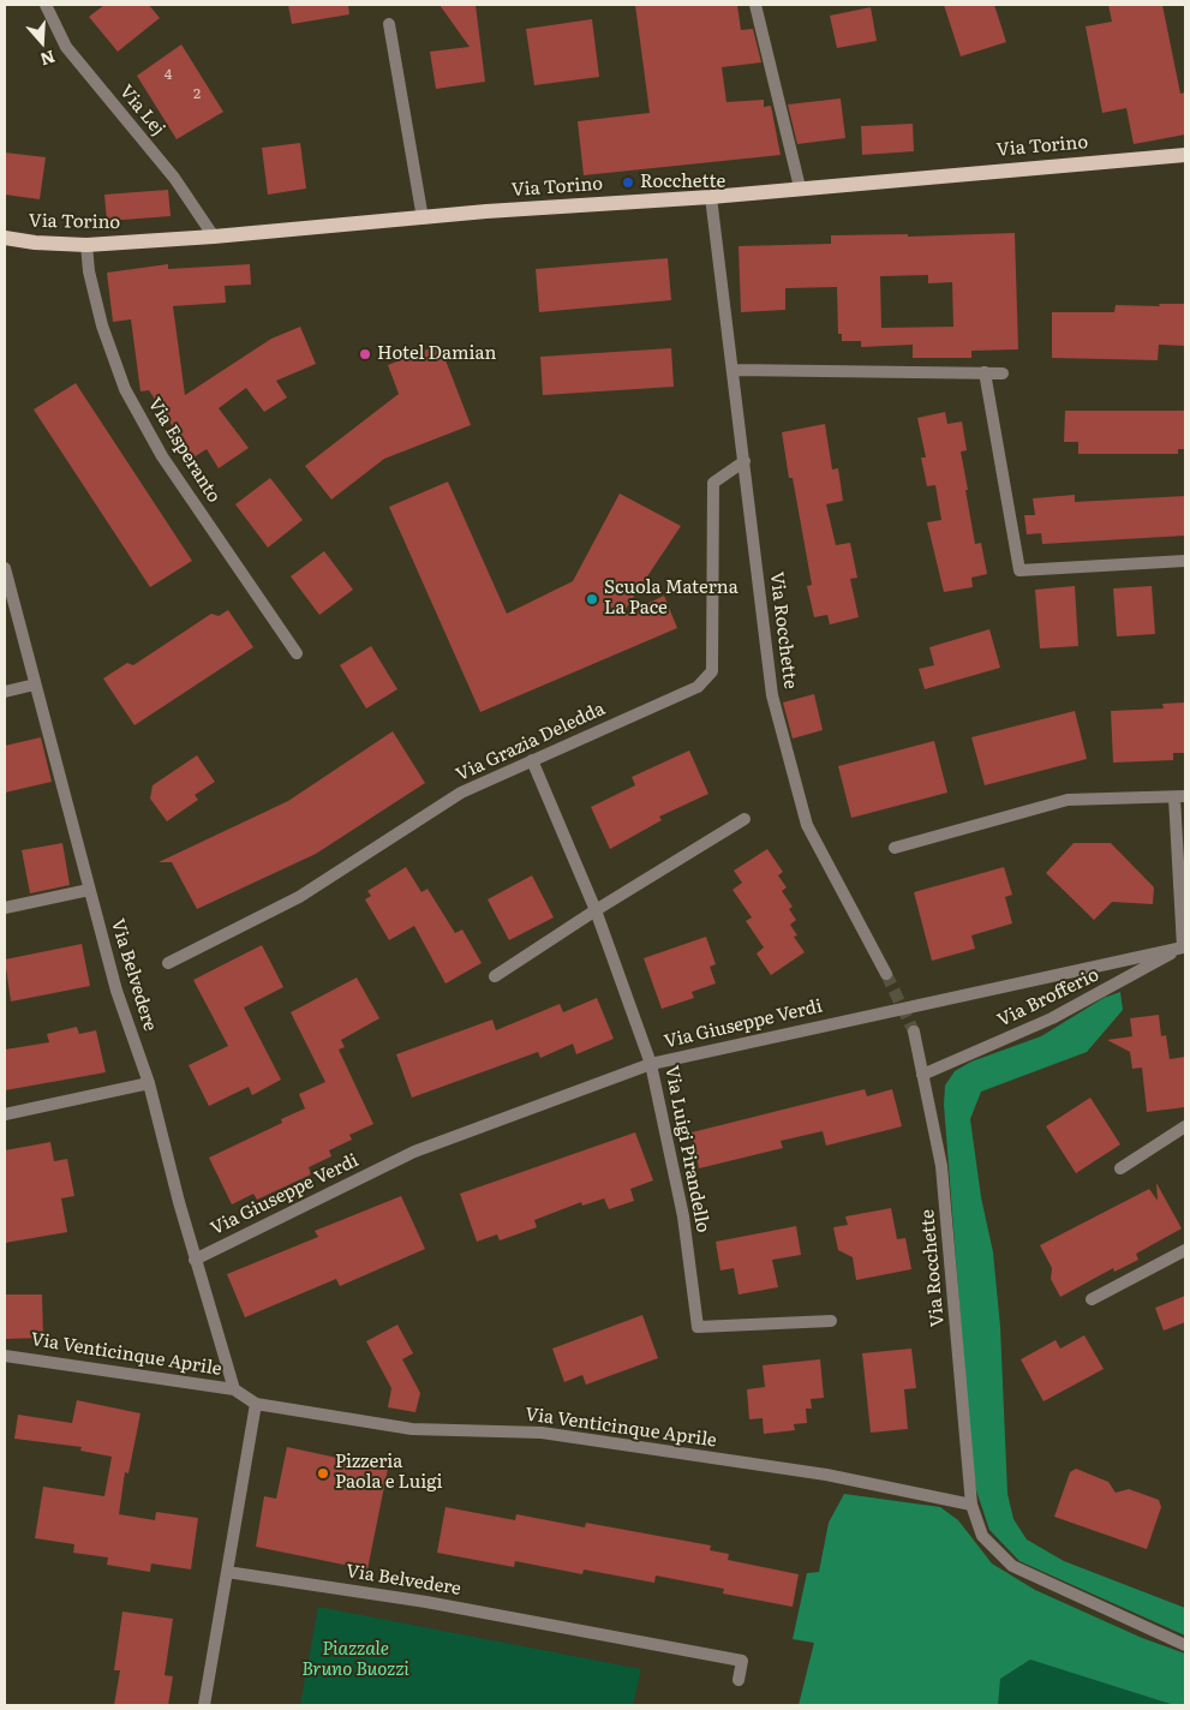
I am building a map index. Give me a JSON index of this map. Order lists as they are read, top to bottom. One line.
{"streets":{"main road":["Via Torino"],"street":["Via Lej","Via Esperanto","Via Rocchette","Via Grazia Deledda","Via Belvedere","Via Brofferio","Via Giuseppe Verdi","Via Luigi Pirandello","Via Venticinque Aprile"]},"crossings":[["Via Lej","Via Torino"],["Via Torino","Via Esperanto"],["Via Torino","Via Rocchette"],["Via Rocchette","Via Grazia Deledda"],["Via Rocchette","Via Brofferio"],["Via Rocchette","Via Venticinque Aprile"],["Via Grazia Deledda","Via Luigi Pirandello"],["Via Belvedere","Via Giuseppe Verdi"],["Via Belvedere","Via Venticinque Aprile"],["Via Brofferio","Via Giuseppe Verdi"],["Via Giuseppe Verdi","Via Luigi Pirandello"]],"parks":["Piazzale Bruno Buozzi"],"places":["Rocchette","Hotel Damian","Scuola Materna La Pace","Pizzeria Paola e Luigi"],"house_numbers":["4","2"],"north":"bottom"}
